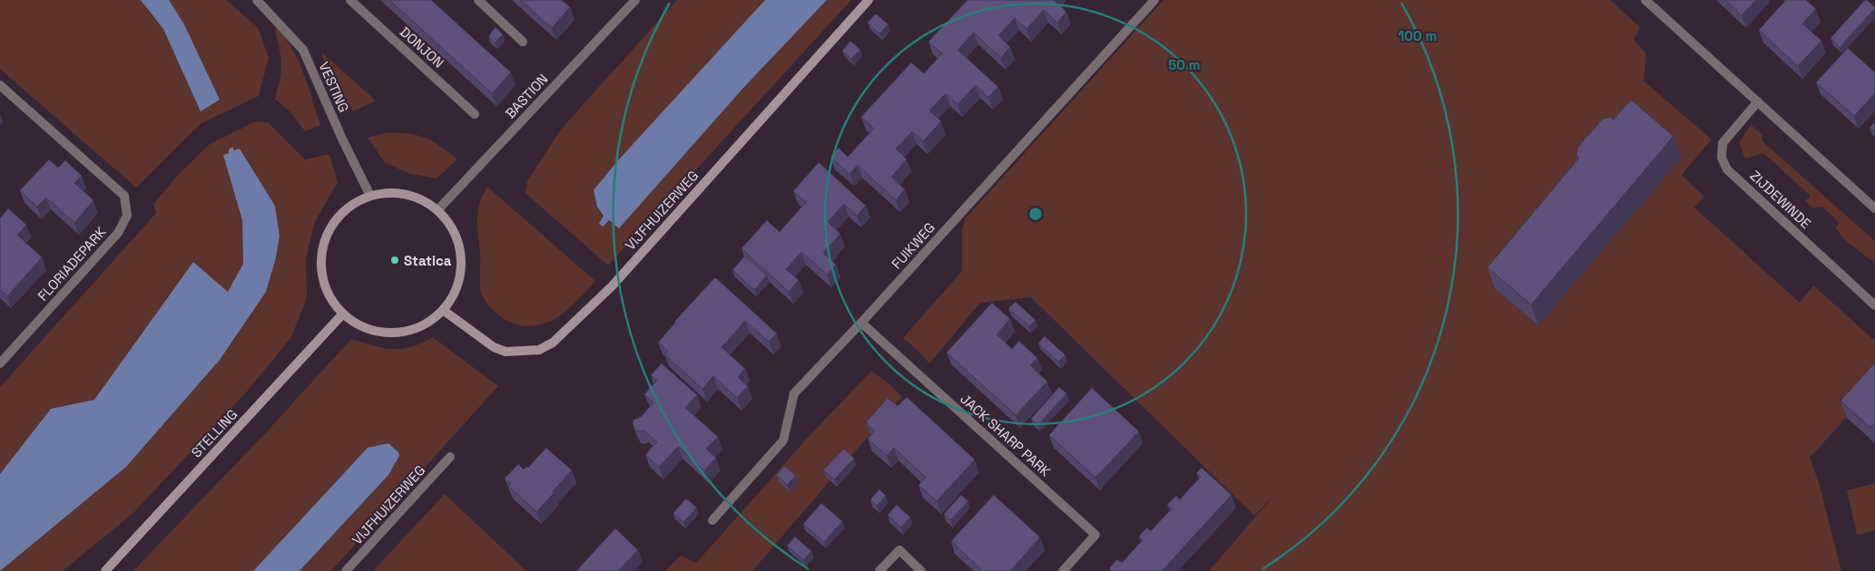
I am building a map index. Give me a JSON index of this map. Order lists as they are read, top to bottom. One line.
{"streets":{"street":["DONJON","VESTING","BASTION","ZIJDEWINDE","VIJFHUIZERWEG","FUIKWEG","FLORIADEPARK","STELLING","JACK SHARP PARK"]},"crossings":[["VESTING","BASTION"],["VESTING","VIJFHUIZERWEG"],["VESTING","STELLING"],["BASTION","VIJFHUIZERWEG"],["BASTION","STELLING"],["VIJFHUIZERWEG","STELLING"],["FUIKWEG","JACK SHARP PARK"]],"places":["Statica"],"rings":["100 m","50 m"]}
